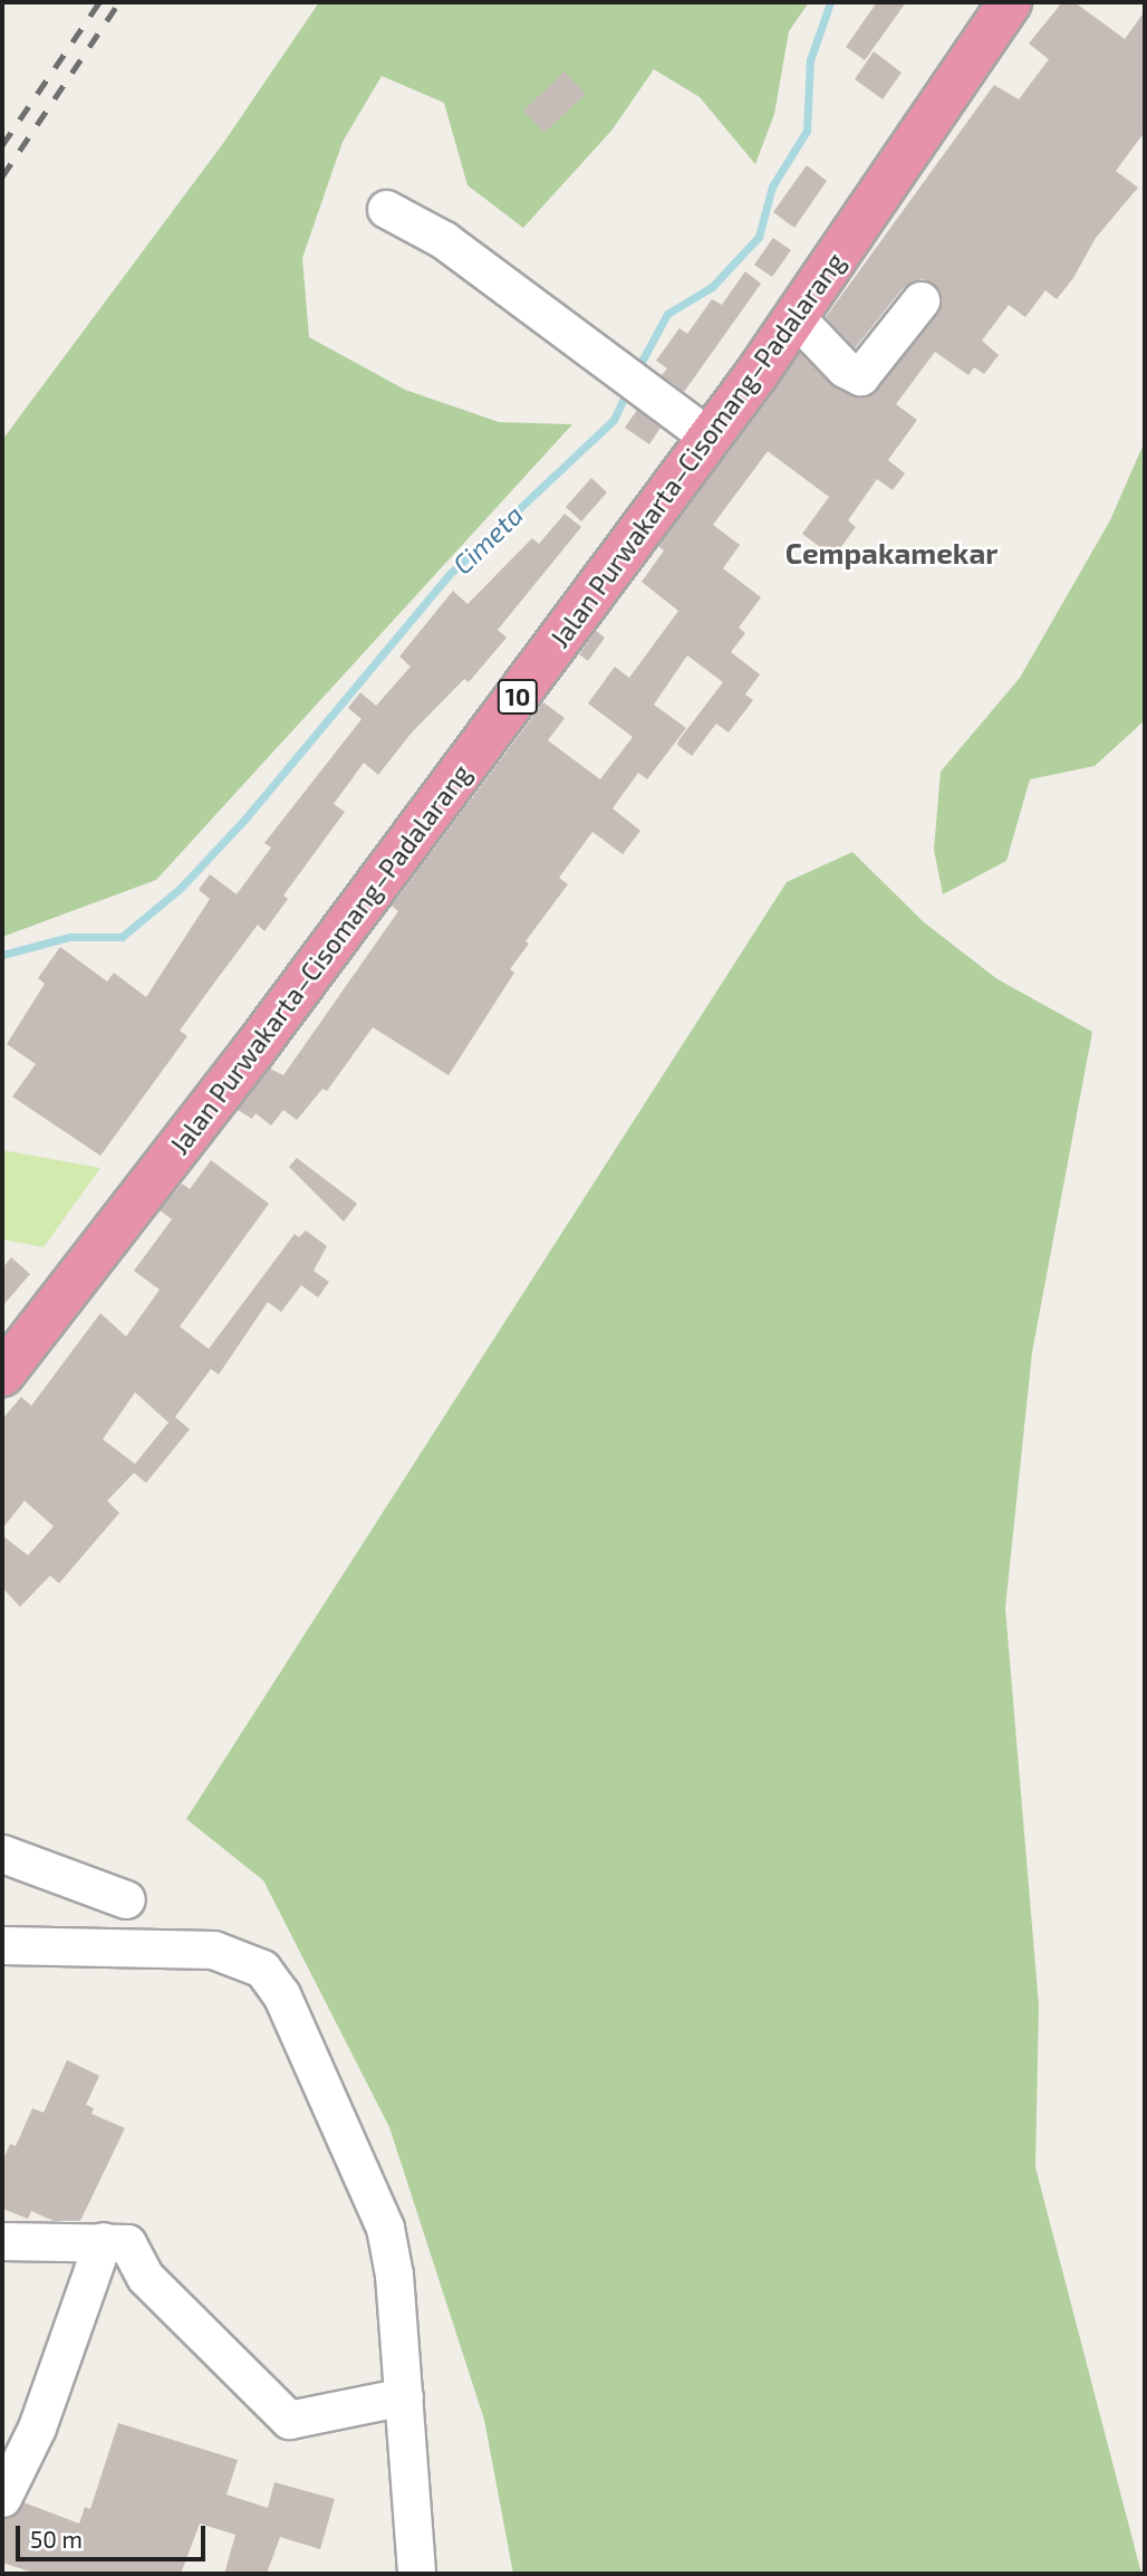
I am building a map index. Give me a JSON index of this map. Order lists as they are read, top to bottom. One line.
{"streets":{"highway":["Jalan Purwakarta–Cisomang–Padalarang","10"]},"districts":["Cempakamekar"],"water":["Cimeta"],"scale_bar":"50 m"}
